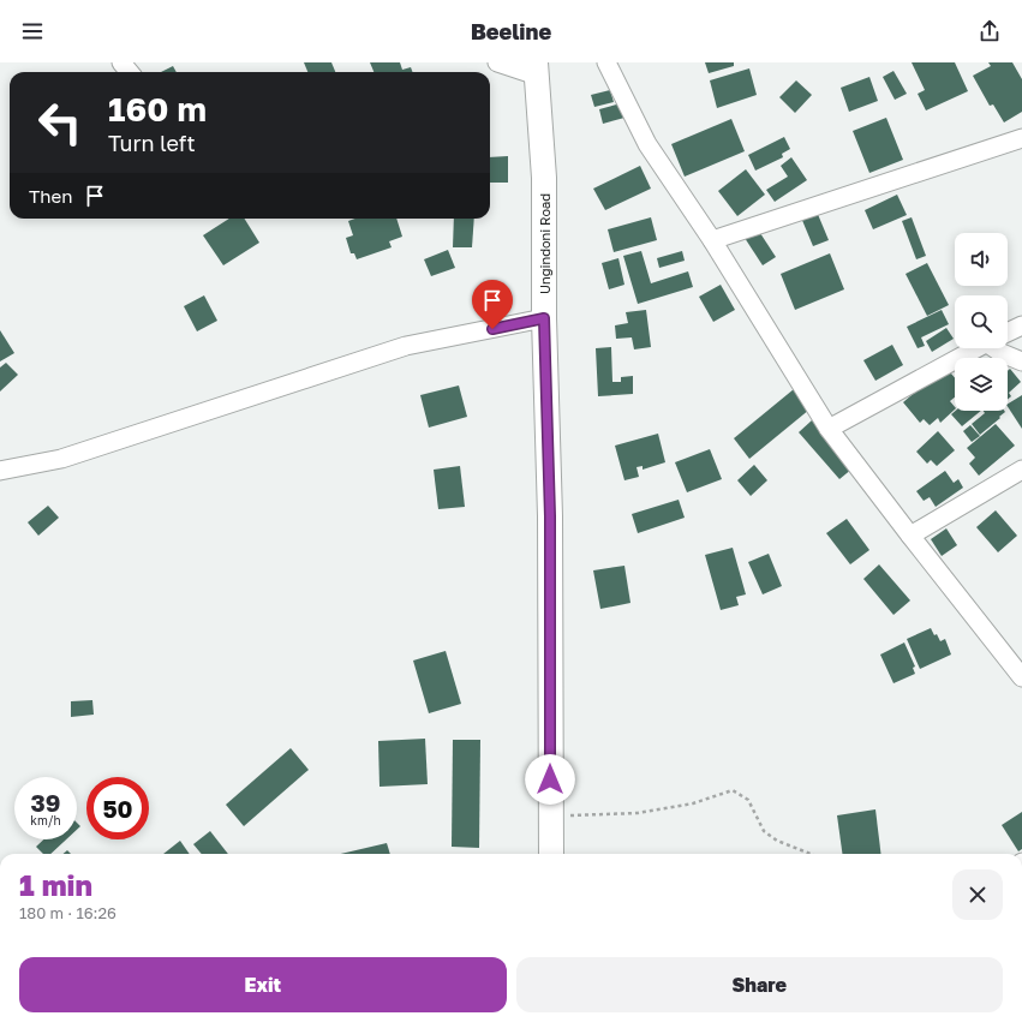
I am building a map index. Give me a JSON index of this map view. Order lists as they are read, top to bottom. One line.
{"streets":{"main road":["Ungindoni Road"]},"page":{"header":"Beeline","turn":["160 m","Turn left"],"then":"Then","speed":"39 km/h","limit":"50","heading":["1 min","180 m · 16:26"],"buttons":["Exit","Share"]}}
